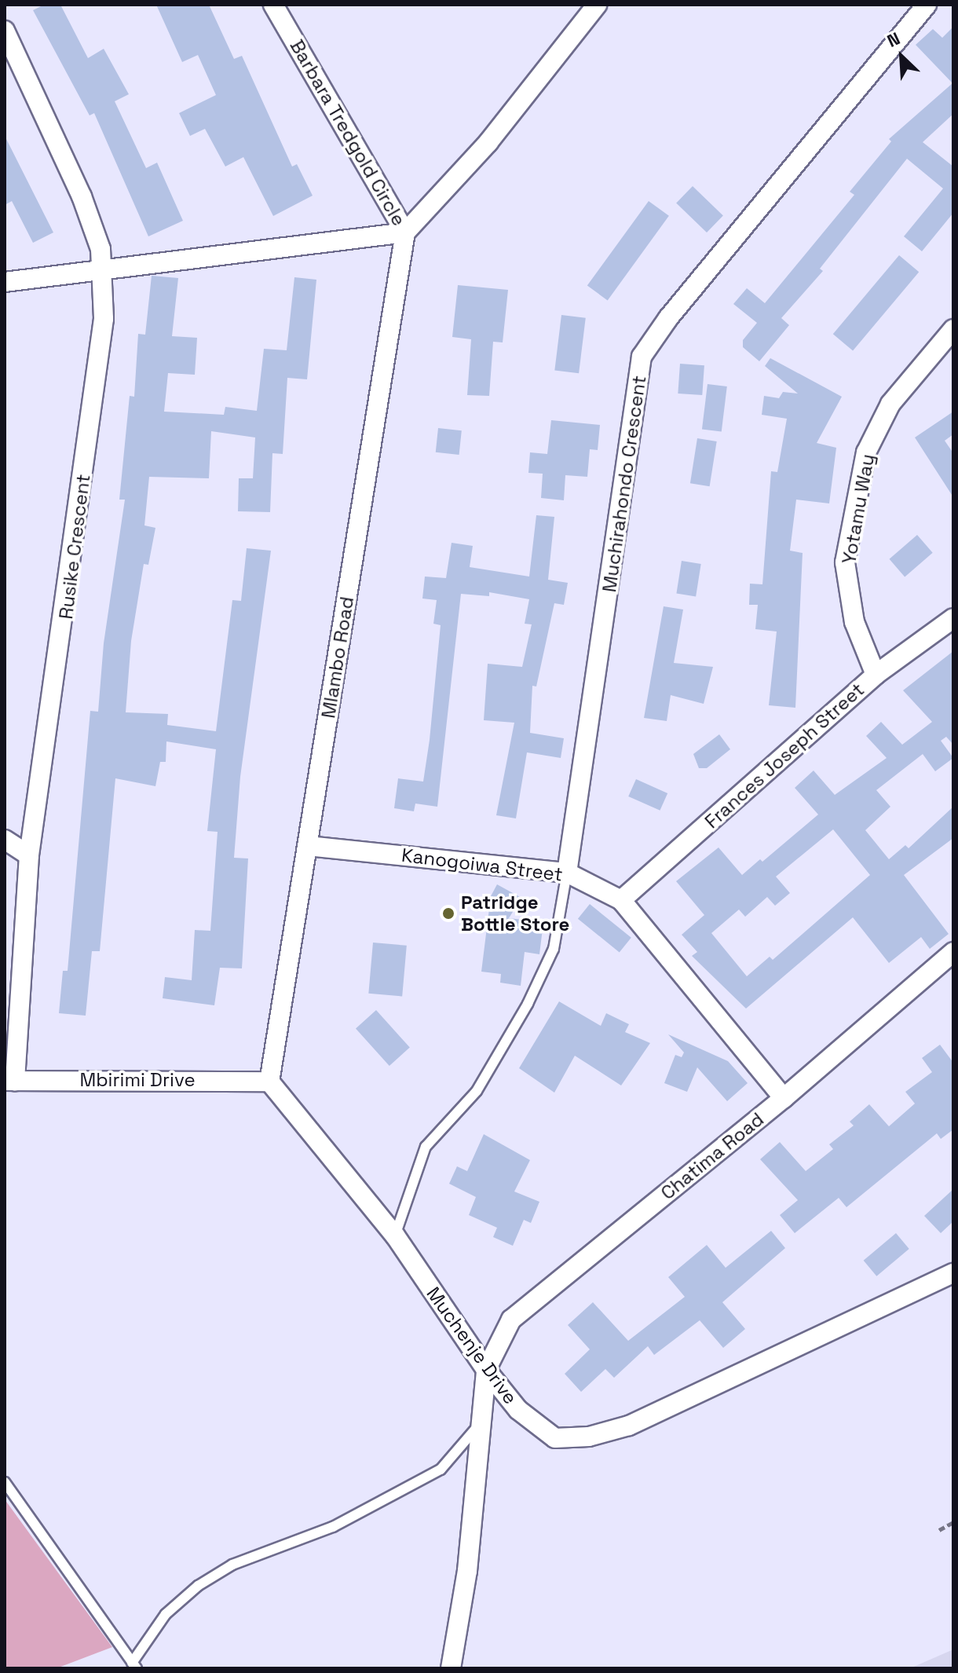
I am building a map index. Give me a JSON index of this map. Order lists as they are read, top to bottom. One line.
{"streets":{"street":["Barbara Tredgold Circle","Muchirahondo Crescent","Yotamu Way","Rusike Crescent","Mlambo Road","Frances Joseph Street","Kanogoiwa Street","Mbirimi Drive","Chatima Road","Muchenje Drive"]},"crossings":[["Barbara Tredgold Circle","Mlambo Road"],["Muchirahondo Crescent","Kanogoiwa Street"],["Yotamu Way","Frances Joseph Street"],["Rusike Crescent","Mbirimi Drive"],["Mlambo Road","Kanogoiwa Street"],["Mlambo Road","Mbirimi Drive"],["Mlambo Road","Muchenje Drive"],["Frances Joseph Street","Kanogoiwa Street"],["Kanogoiwa Street","Chatima Road"],["Mbirimi Drive","Muchenje Drive"],["Chatima Road","Muchenje Drive"]],"places":["Patridge Bottle Store"],"north":"top left"}
